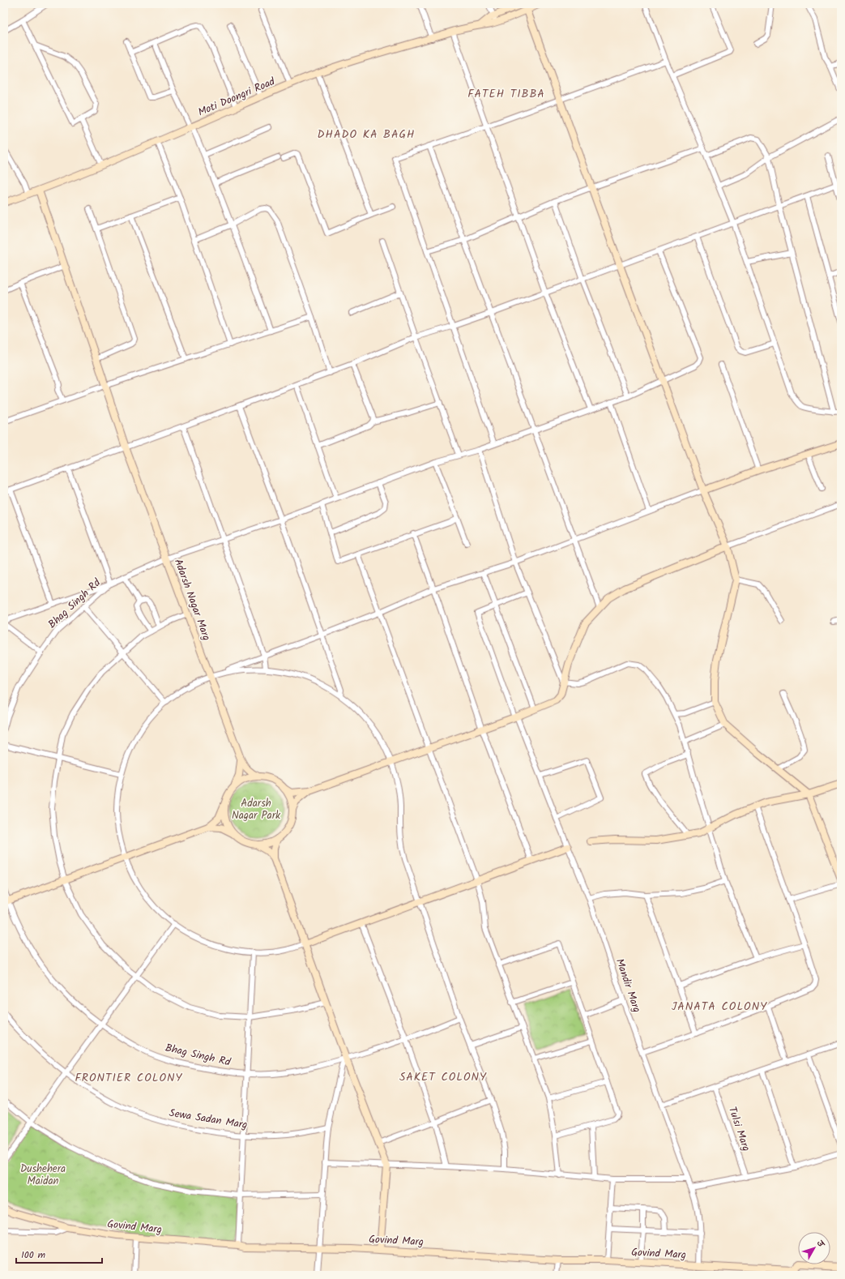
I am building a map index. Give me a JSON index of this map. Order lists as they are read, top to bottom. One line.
{"streets":{"street":["Moti Doongri Road","Adarsh Nagar Marg","Bhag Singh Rd","Mandir Marg","Sewa Sadan Marg","Tulsi Marg","Govind Marg"]},"crossings":[["Moti Doongri Road","Adarsh Nagar Marg"],["Mandir Marg","Govind Marg"]],"districts":["FATEH TIBBA","DHADO KA BAGH","JANATA COLONY","SAKET COLONY","FRONTIER COLONY"],"parks":["Adarsh Nagar Park","Dushehera Maidan"],"scale_bar":"100 m","north":"top right"}
